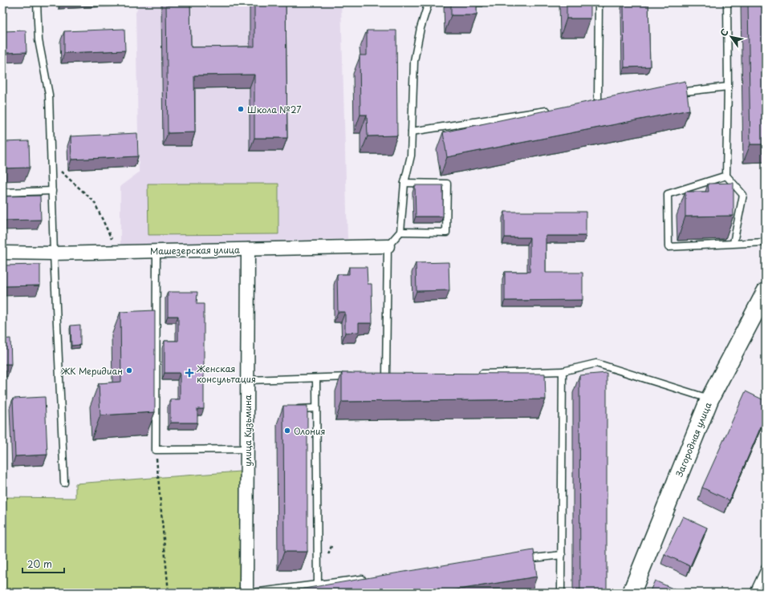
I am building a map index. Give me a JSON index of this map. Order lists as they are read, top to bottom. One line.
{"streets":{"street":["Машезерская улица","улица Кузьмина","Загородная улица"]},"crossings":[["Машезерская улица","улица Кузьмина"]],"places":{"other":["Школа №27","ЖК Меридиан","Олония"],"health":["Женская консультация"]},"scale_bar":"20 m","north":"top left"}
